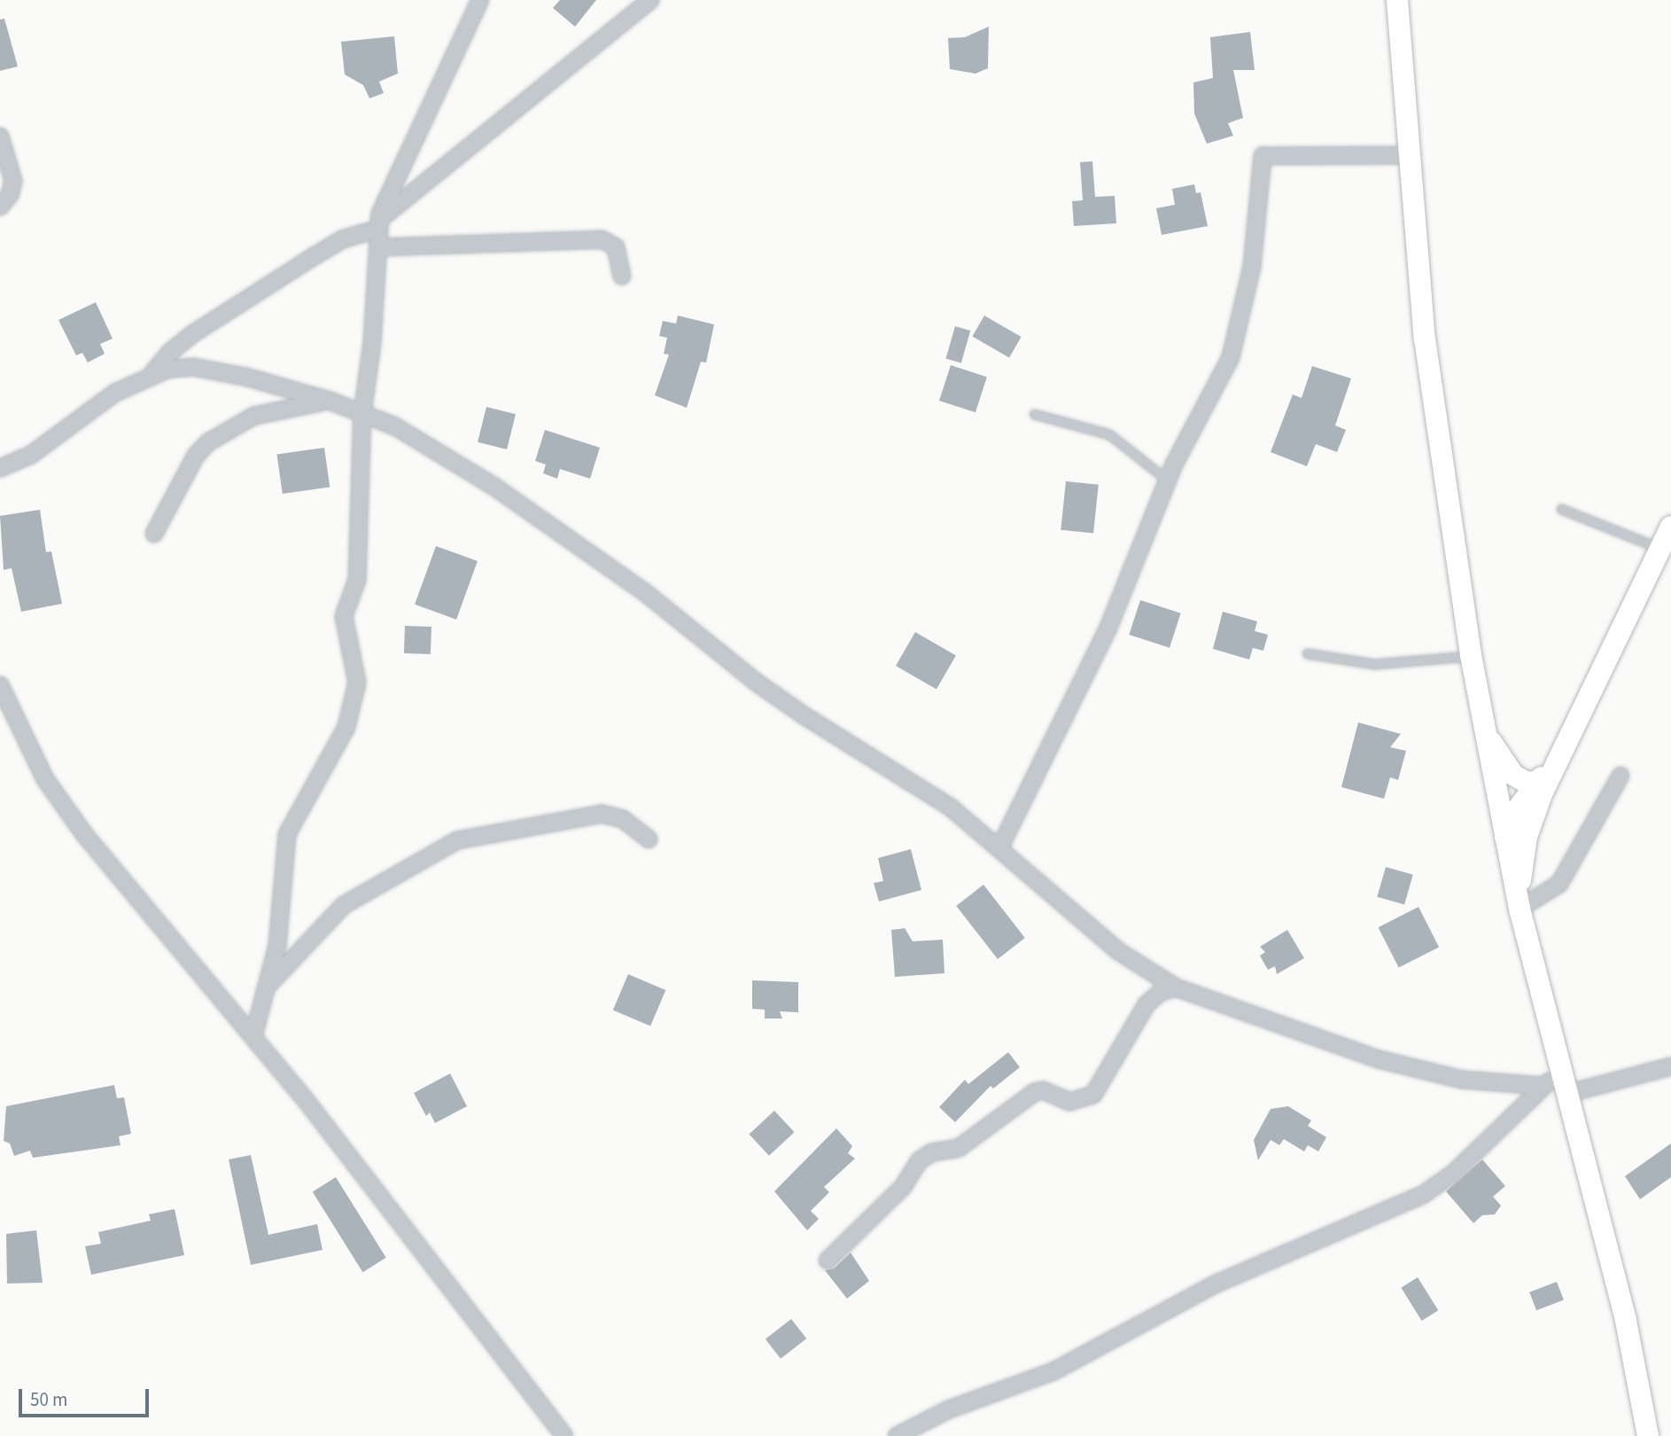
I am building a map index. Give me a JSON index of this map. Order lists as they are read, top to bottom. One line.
{"scale_bar":"50 m"}
